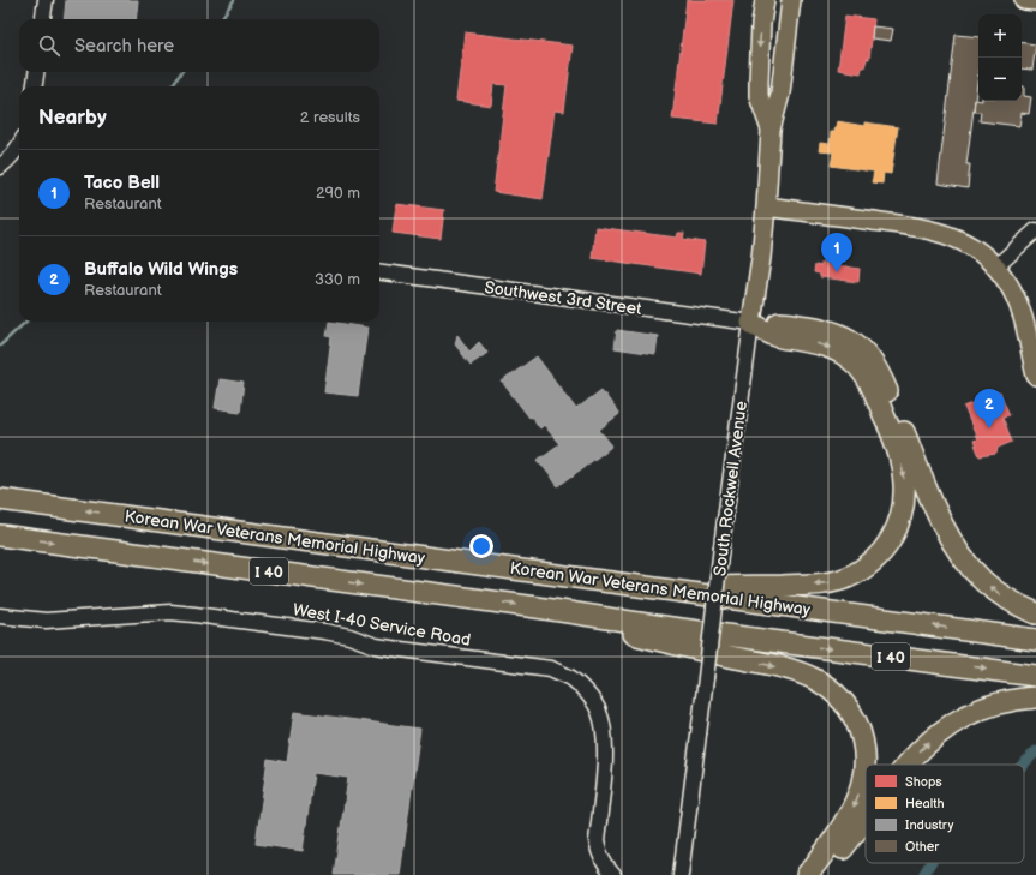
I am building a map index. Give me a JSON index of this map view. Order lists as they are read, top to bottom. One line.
{"streets":{"highway":["Korean War Veterans Memorial Highway","I 40"],"main road":["South Rockwell Avenue"],"street":["Southwest 3rd Street","West I-40 Service Road"]},"crossings":[["Southwest 3rd Street","South Rockwell Avenue"]],"legend":["Shops","Health","Industry","Other"],"page":{"map_buttons":["+","−"],"search":"Search here","heading":["Nearby","2 results"],"list":[{"mark":"1","name":"Taco Bell","note":"Restaurant","value":"290 m"},{"mark":"2","name":"Buffalo Wild Wings","note":"Restaurant","value":"330 m"}],"pins":["1","2"]}}
